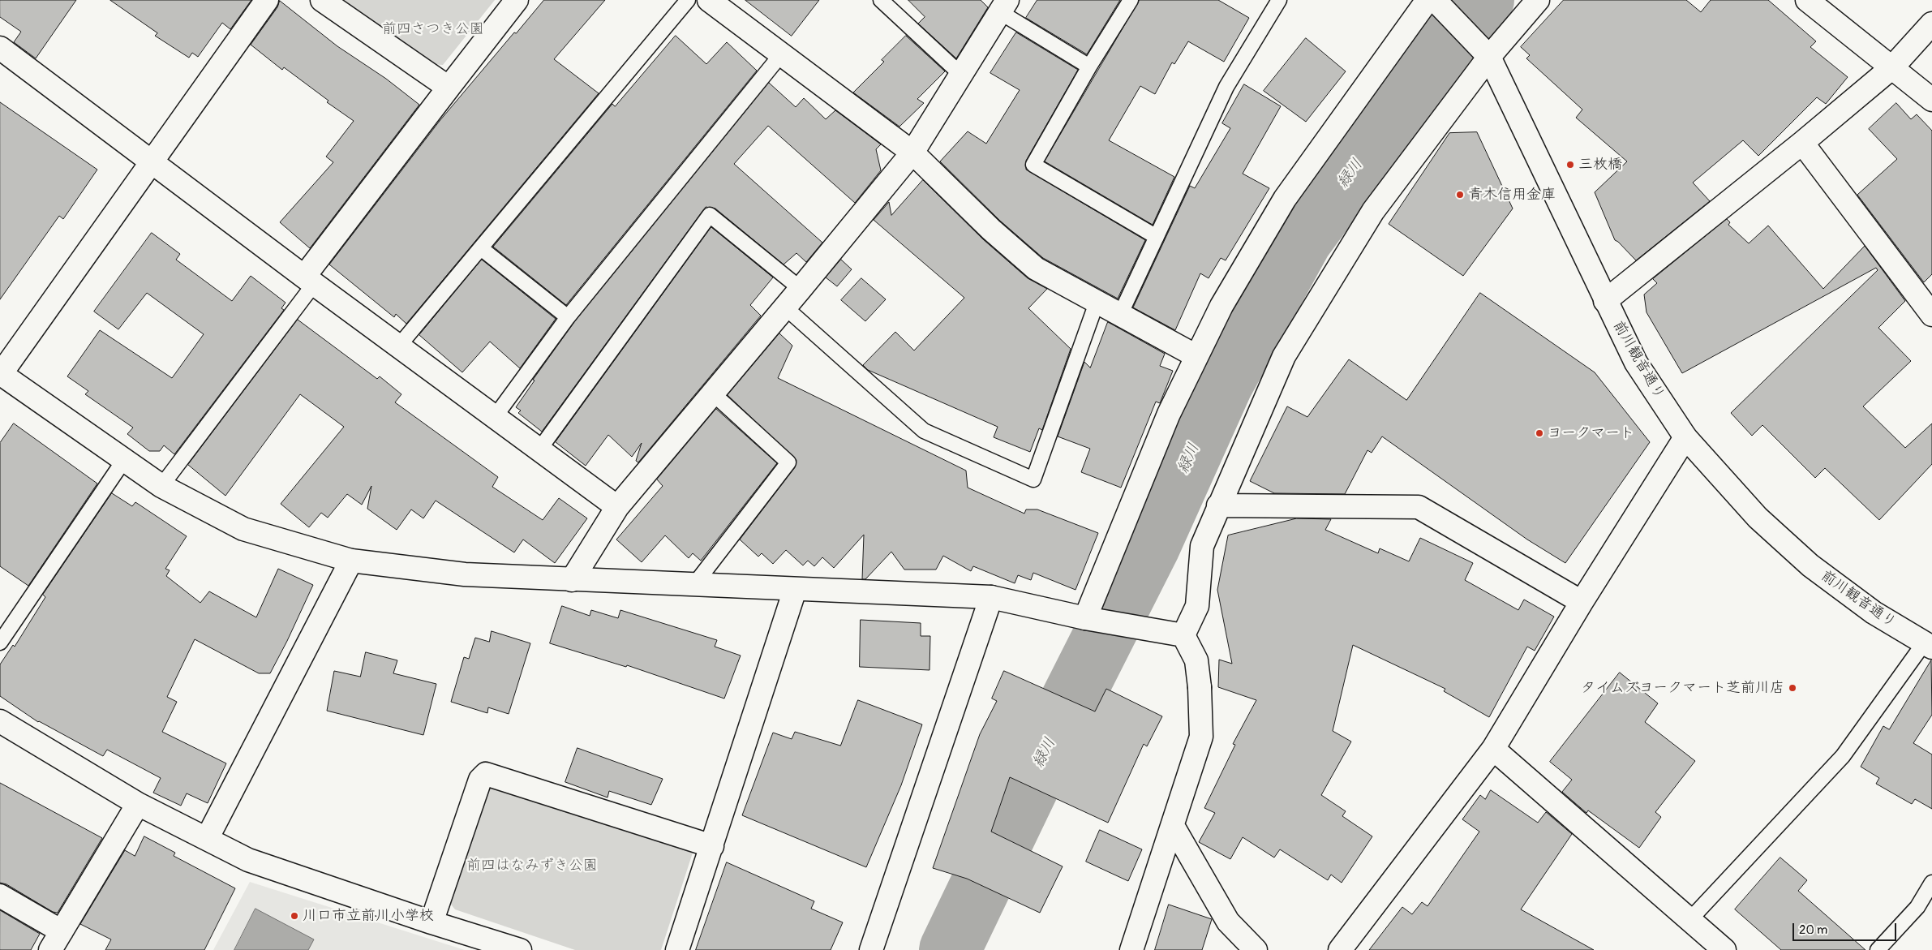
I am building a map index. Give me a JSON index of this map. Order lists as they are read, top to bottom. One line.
{"streets":{"street":["前川観音通り"]},"water":["緑川"],"parks":["前四さつき公園","前四はなみずき公園"],"places":["三枚橋","青木信用金庫","ヨークマート","タイムズヨークマート芝前川店","川口市立前川小学校"],"scale_bar":"20 m"}
